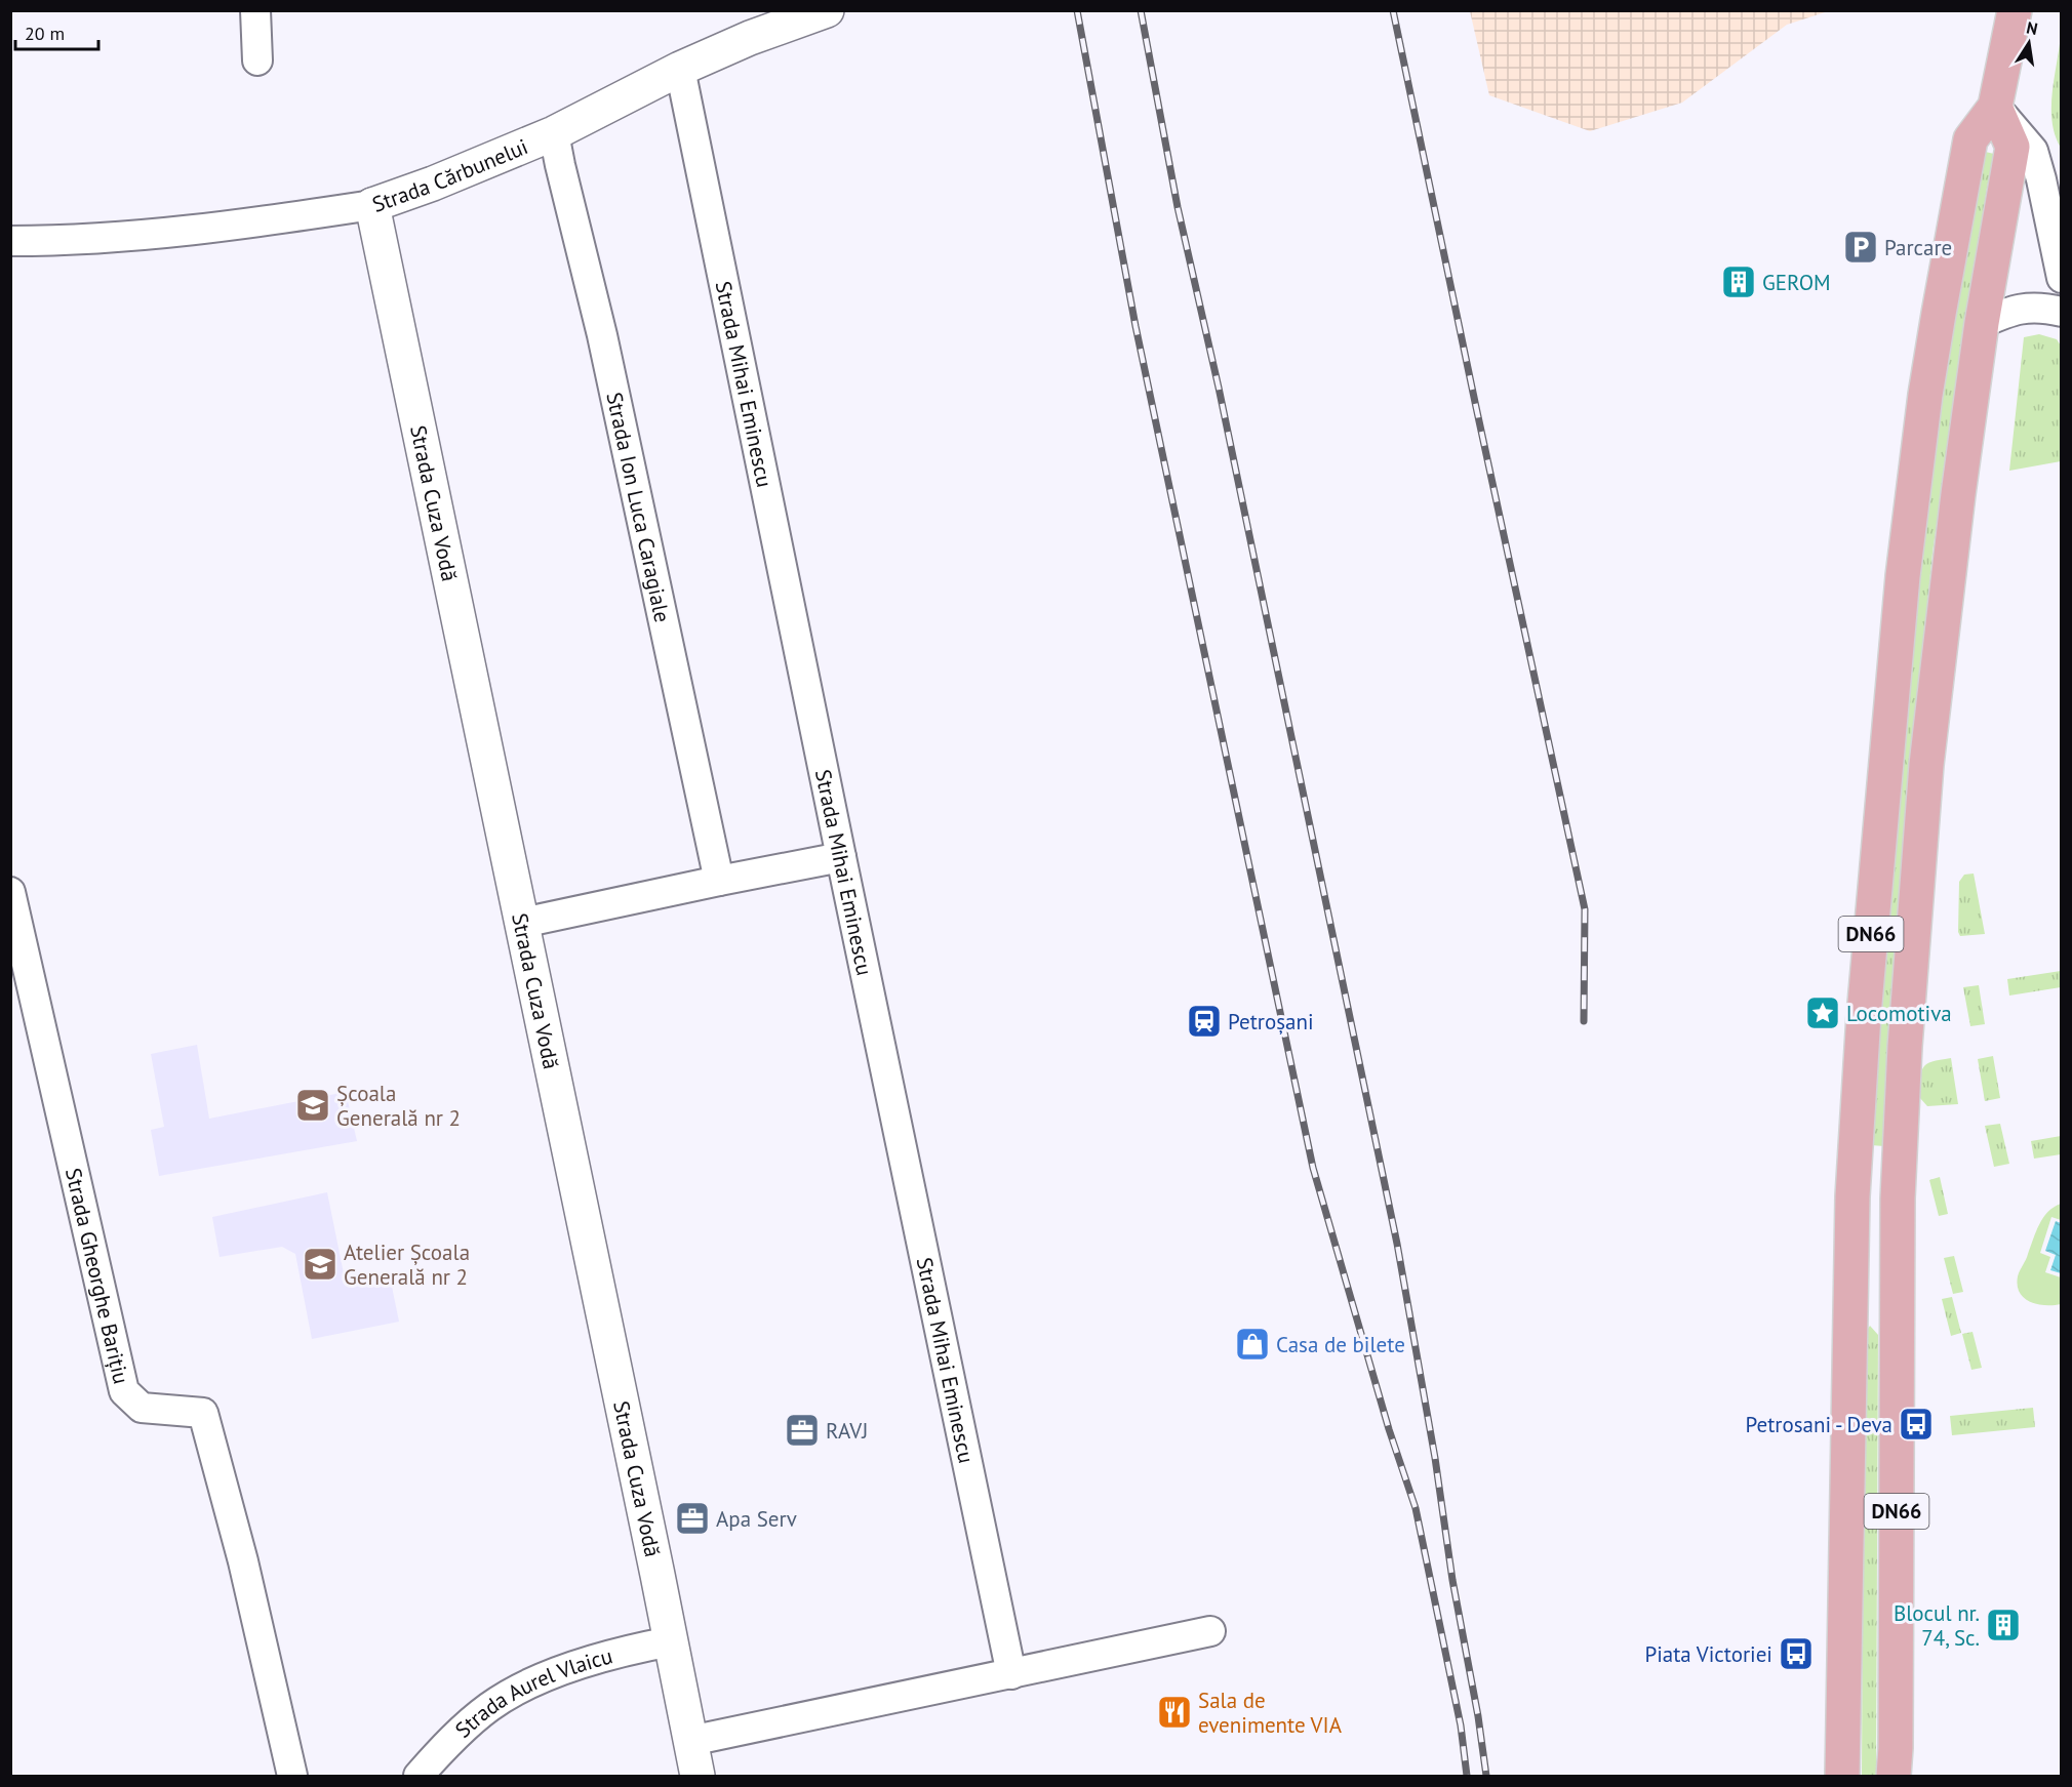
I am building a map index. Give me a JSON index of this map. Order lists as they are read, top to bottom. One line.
{"streets":{"main road":["Strada Cărbunelui","Strada Cuza Vodă","DN66"],"street":["Strada Mihai Eminescu","Strada Ion Luca Caragiale","Strada Gheorghe Barițiu","Strada Aurel Vlaicu"]},"crossings":[["Strada Cărbunelui","Strada Mihai Eminescu"],["Strada Cărbunelui","Strada Cuza Vodă"],["Strada Cărbunelui","Strada Ion Luca Caragiale"],["Strada Cuza Vodă","Strada Aurel Vlaicu"]],"places":{"parking":["Parcare"],"building":["GEROM","Blocul nr. 74, Sc."],"place":["Locomotiva"],"station":["Petroșani"],"school or university":["Școala Generală nr 2","Atelier Școala Generală nr 2"],"shop":["Casa de bilete"],"bus stop":["Petrosani - Deva","Piata Victoriei"],"office":["RAVJ","Apa Serv"],"restaurant":["Sala de evenimente VIA"]},"scale_bar":"20 m","north":"top"}
